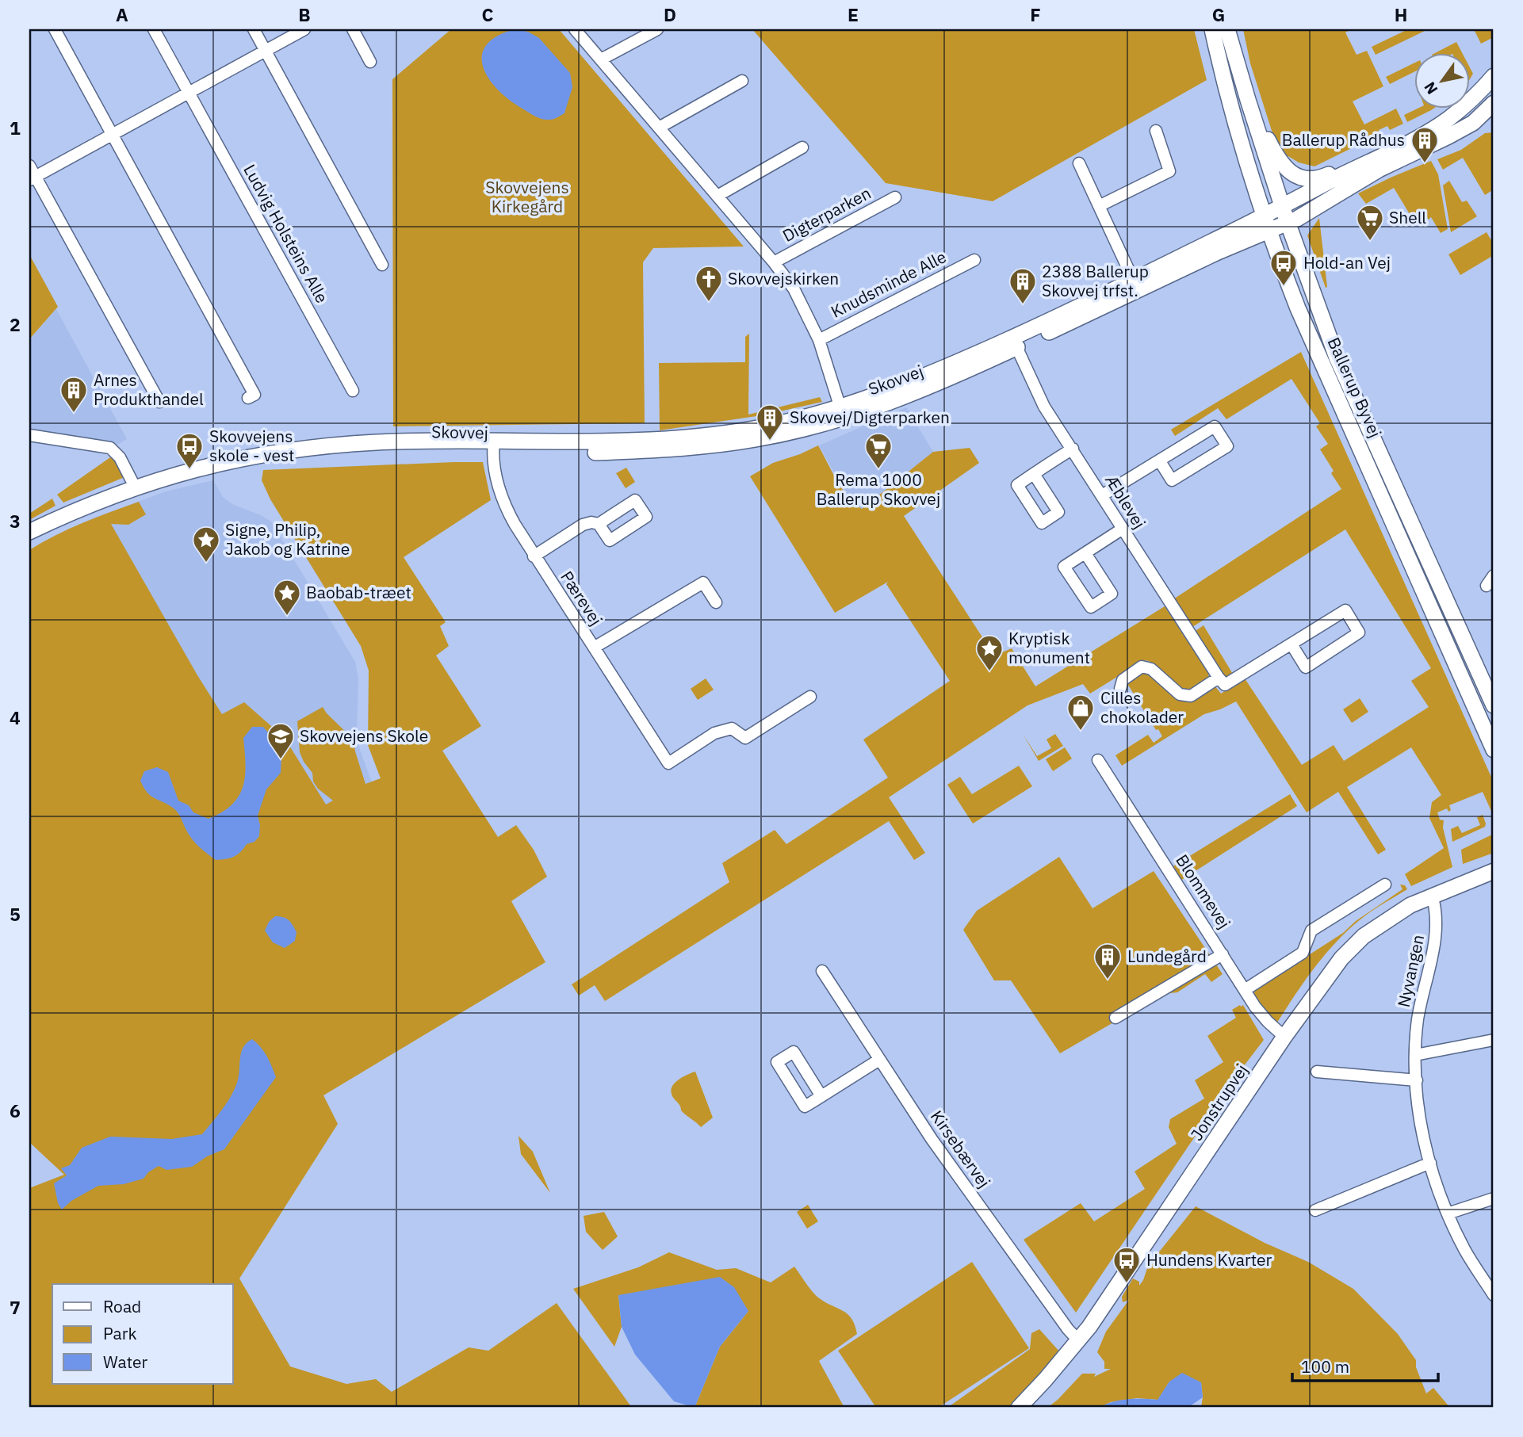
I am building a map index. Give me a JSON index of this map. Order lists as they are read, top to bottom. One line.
{"streets":{"street":["Digterparken","Ludvig Holsteins Alle","Knudsminde Alle","Skovvej","Ballerup Byvej","Æblevej","Pærevej","Blommevej","Nyvangen","Jonstrupvej","Kirsebærvej"]},"crossings":[["Digterparken","Knudsminde Alle"],["Digterparken","Skovvej"],["Skovvej","Ballerup Byvej"],["Skovvej","Æblevej"],["Skovvej","Pærevej"],["Blommevej","Jonstrupvej"],["Nyvangen","Jonstrupvej"],["Jonstrupvej","Kirsebærvej"]],"parks":["Skovvejens Kirkegård"],"places":{"building":["Ballerup Rådhus","2388 Ballerup Skovvej trfst.","Arnes Produkthandel","Skovvej/Digterparken","Lundegård"],"supermarket":["Shell","Rema 1000 Ballerup Skovvej"],"bus stop":["Hold-an Vej","Skovvejens skole - vest","Hundens Kvarter"],"church":["Skovvejskirken"],"place":["Signe, Philip, Jakob og Katrine","Baobab-træet","Kryptisk monument"],"shop":["Cilles chokolader"],"school or university":["Skovvejens Skole"]},"legend":["Road","Park","Water"],"scale_bar":"100 m","north":"bottom left","grid":{"columns":["A","B","C","D","E","F","G","H"],"rows":["1","2","3","4","5","6","7"]}}
